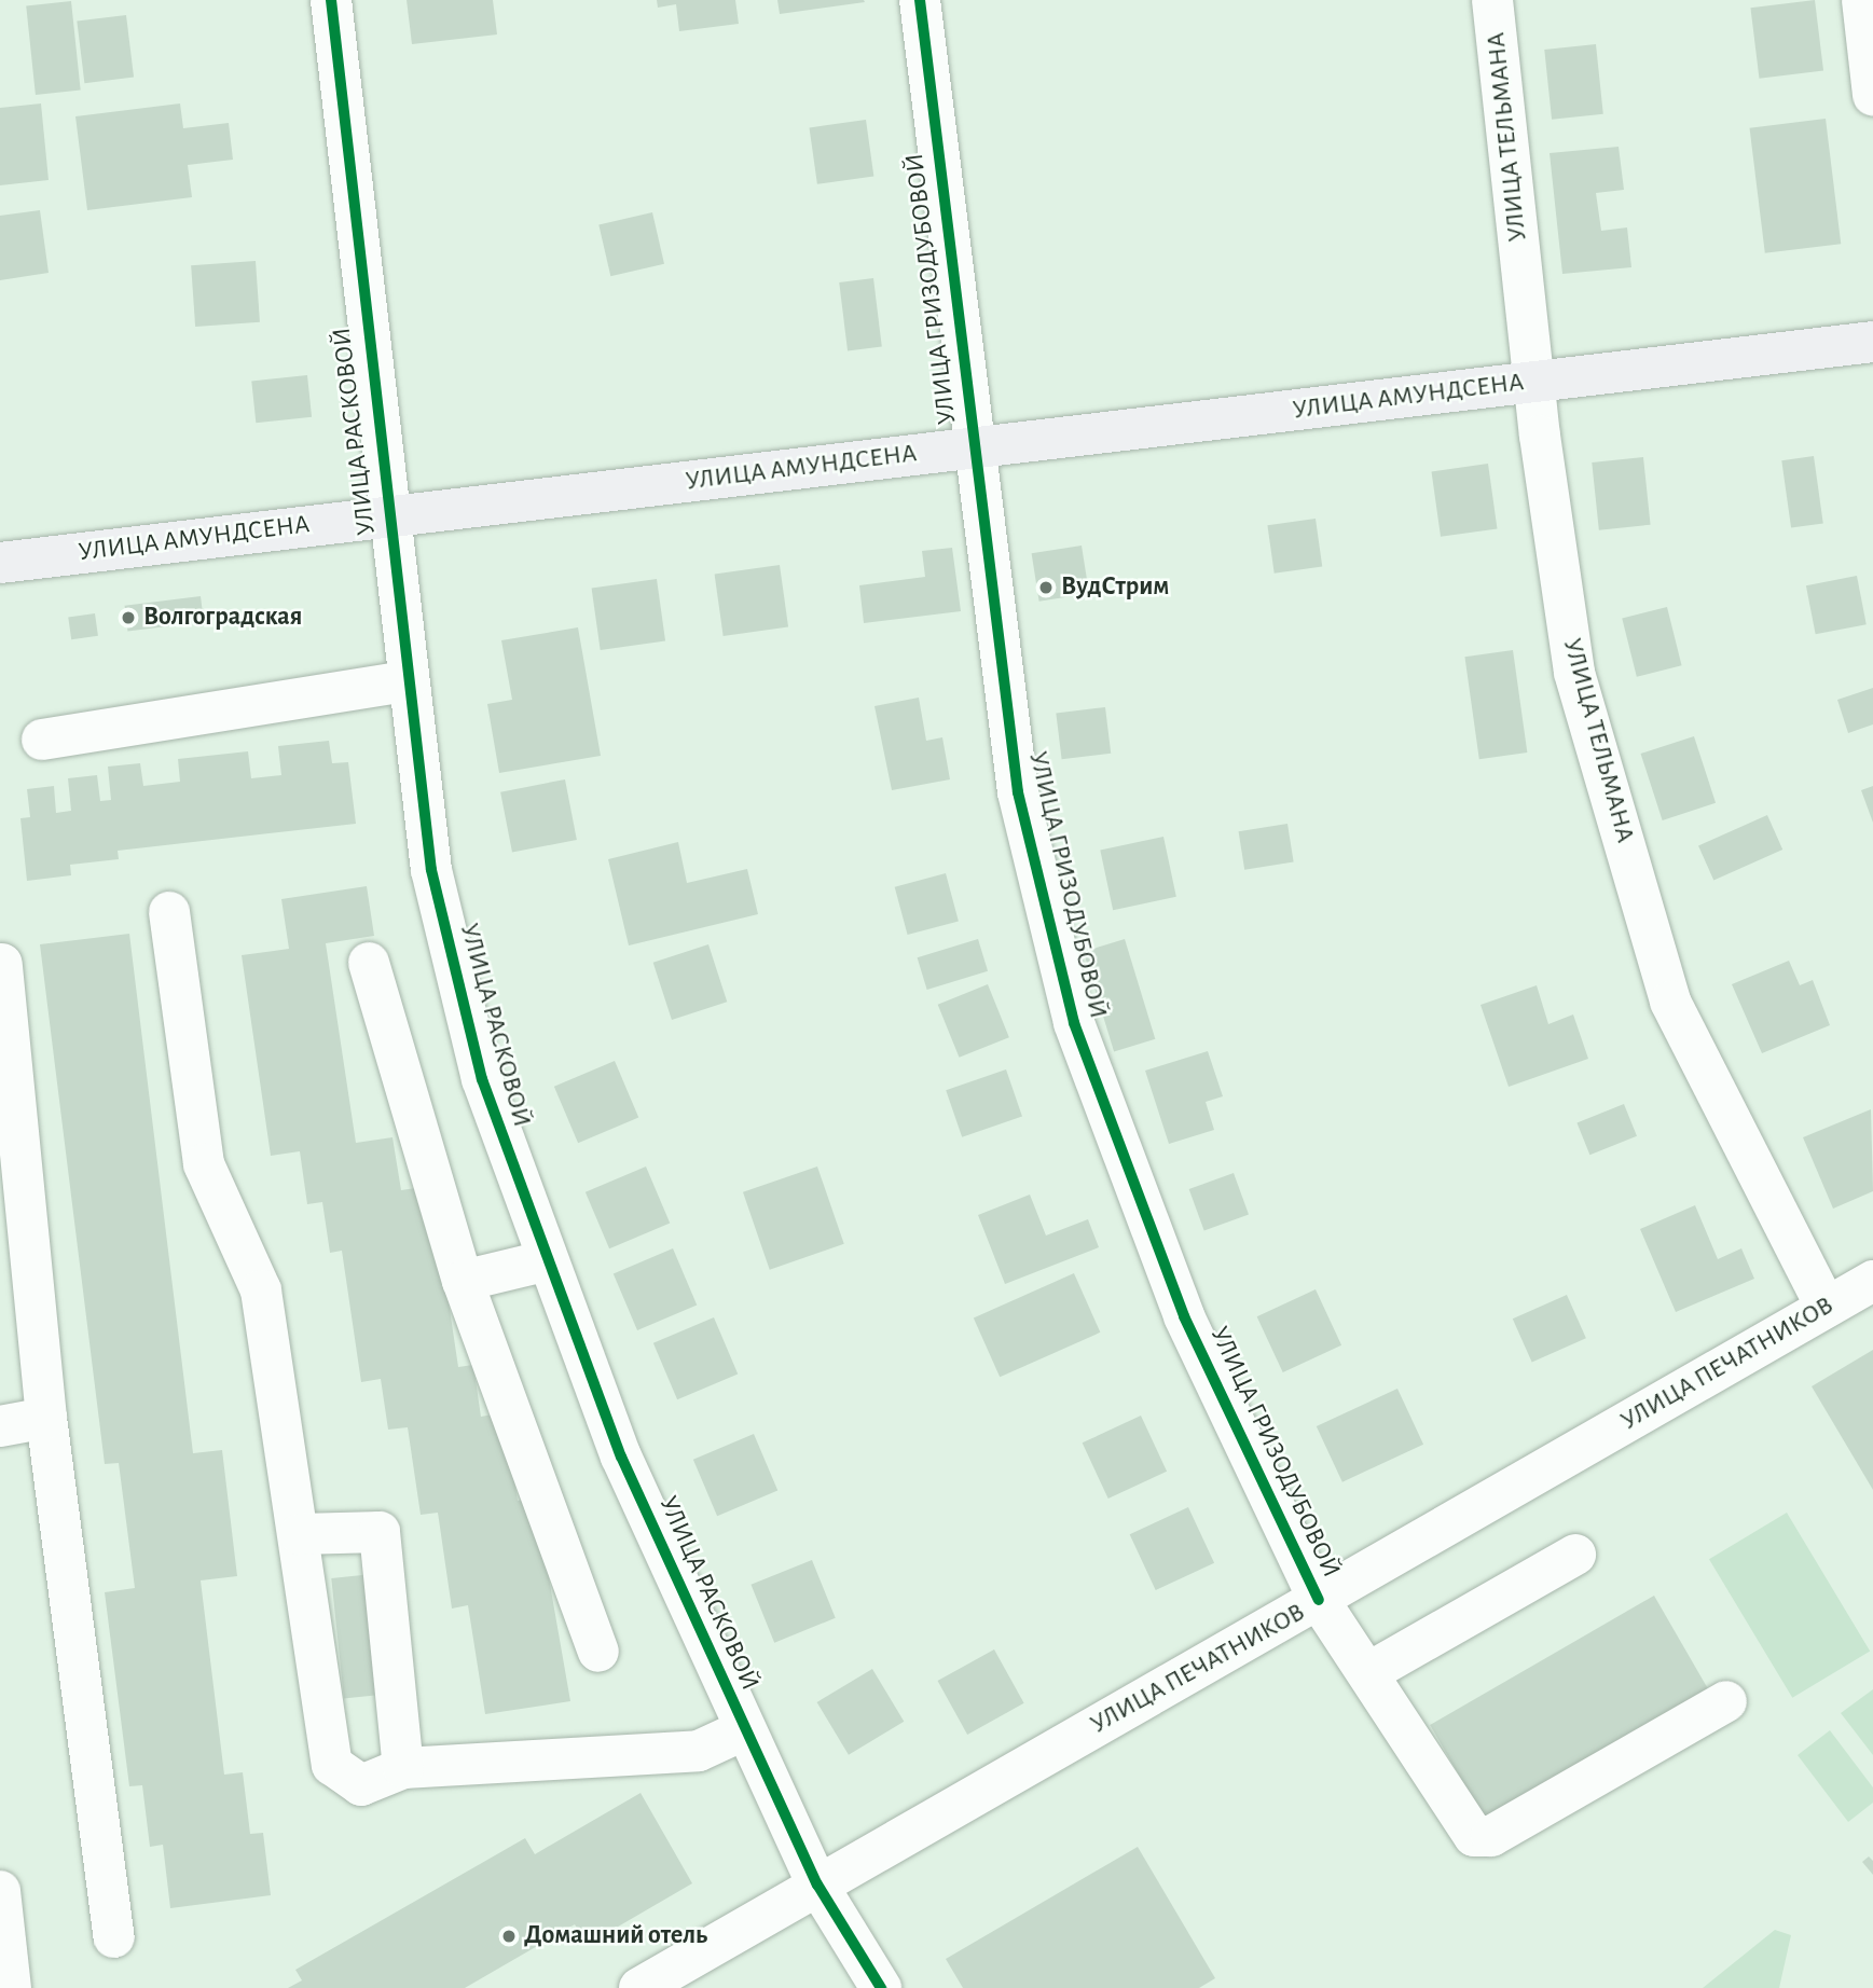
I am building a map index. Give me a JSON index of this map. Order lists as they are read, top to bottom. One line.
{"streets":{"main road":["УЛИЦА АМУНДСЕНА"],"street":["УЛИЦА ТЕЛЬМАНА","УЛИЦА ГРИЗОДУБОВОЙ","УЛИЦА РАСКОВОЙ","УЛИЦА ПЕЧАТНИКОВ"]},"crossings":[["УЛИЦА ТЕЛЬМАНА","УЛИЦА АМУНДСЕНА"],["УЛИЦА ТЕЛЬМАНА","УЛИЦА ПЕЧАТНИКОВ"],["УЛИЦА ГРИЗОДУБОВОЙ","УЛИЦА АМУНДСЕНА"],["УЛИЦА ГРИЗОДУБОВОЙ","УЛИЦА ПЕЧАТНИКОВ"],["УЛИЦА АМУНДСЕНА","УЛИЦА РАСКОВОЙ"],["УЛИЦА РАСКОВОЙ","УЛИЦА ПЕЧАТНИКОВ"]],"places":["ВудСтрим","Волгоградская","Домашний отель"]}
